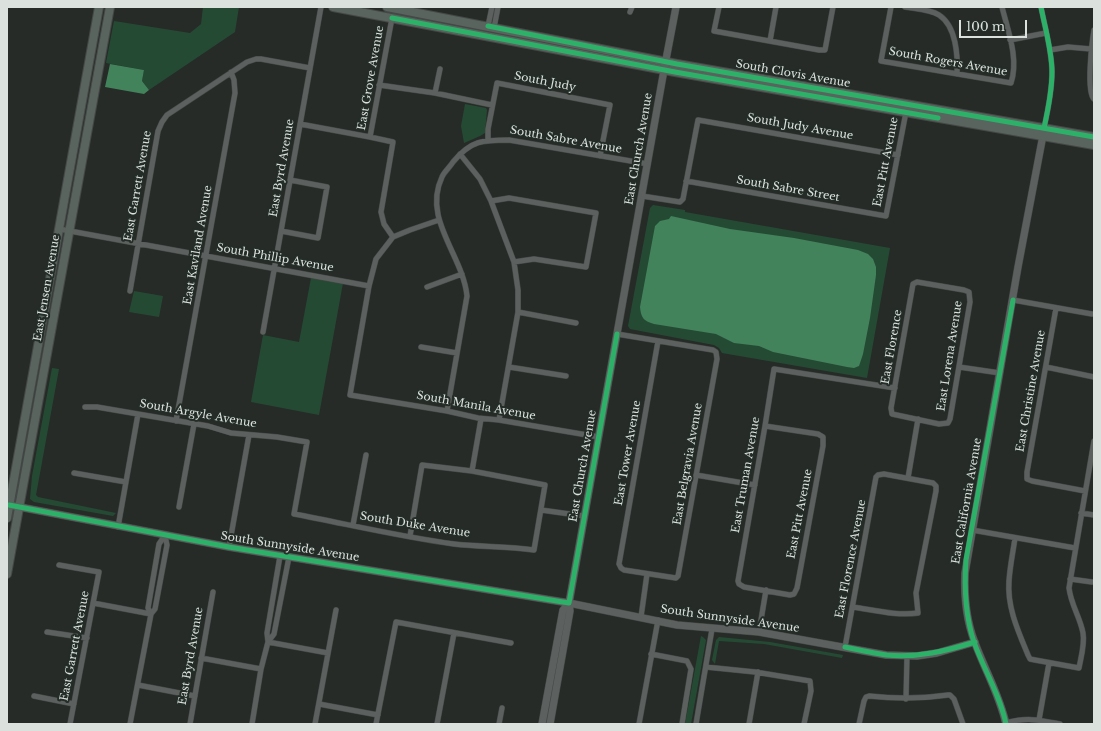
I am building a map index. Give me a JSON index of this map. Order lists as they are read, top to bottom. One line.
{"streets":{"main road":["South Clovis Avenue","East Jensen Avenue"],"street":["South Rogers Avenue","East Grove Avenue","South Judy","South Judy Avenue","South Sabre Avenue","East Church Avenue","East Pitt Avenue","East Byrd Avenue","East Garrett Avenue","South Sabre Street","East Kaviland Avenue","South Phillip Avenue","East Florence","East Lorena Avenue","East Christine Avenue","South Manila Avenue","South Argyle Avenue","East Tower Avenue","East Belgravia Avenue","East Truman Avenue","East California Avenue","South Duke Avenue","South Sunnyside Avenue","East Florence Avenue"]},"crossings":[["South Clovis Avenue","East Grove Avenue"],["South Clovis Avenue","East Church Avenue"],["South Clovis Avenue","East Pitt Avenue"],["South Clovis Avenue","East California Avenue"],["South Judy","South Sabre Avenue"],["South Judy Avenue","East Pitt Avenue"],["South Judy Avenue","South Sabre Street"],["South Sabre Avenue","East Church Avenue"],["South Sabre Avenue","South Manila Avenue"],["East Church Avenue","South Manila Avenue"],["East Church Avenue","South Sunnyside Avenue"],["East Pitt Avenue","South Sabre Street"],["East Pitt Avenue","East Truman Avenue"],["East Byrd Avenue","South Phillip Avenue"],["East Garrett Avenue","East Kaviland Avenue"],["East Garrett Avenue","South Phillip Avenue"],["East Kaviland Avenue","South Phillip Avenue"],["East Kaviland Avenue","South Argyle Avenue"],["South Phillip Avenue","East Jensen Avenue"],["South Phillip Avenue","South Manila Avenue"],["East Jensen Avenue","South Sunnyside Avenue"],["East Florence","East Lorena Avenue"],["East Florence","East Truman Avenue"],["South Argyle Avenue","South Duke Avenue"],["East Tower Avenue","East Belgravia Avenue"],["East California Avenue","South Sunnyside Avenue"],["South Sunnyside Avenue","East Florence Avenue"]],"scale_bar":"100 m"}
